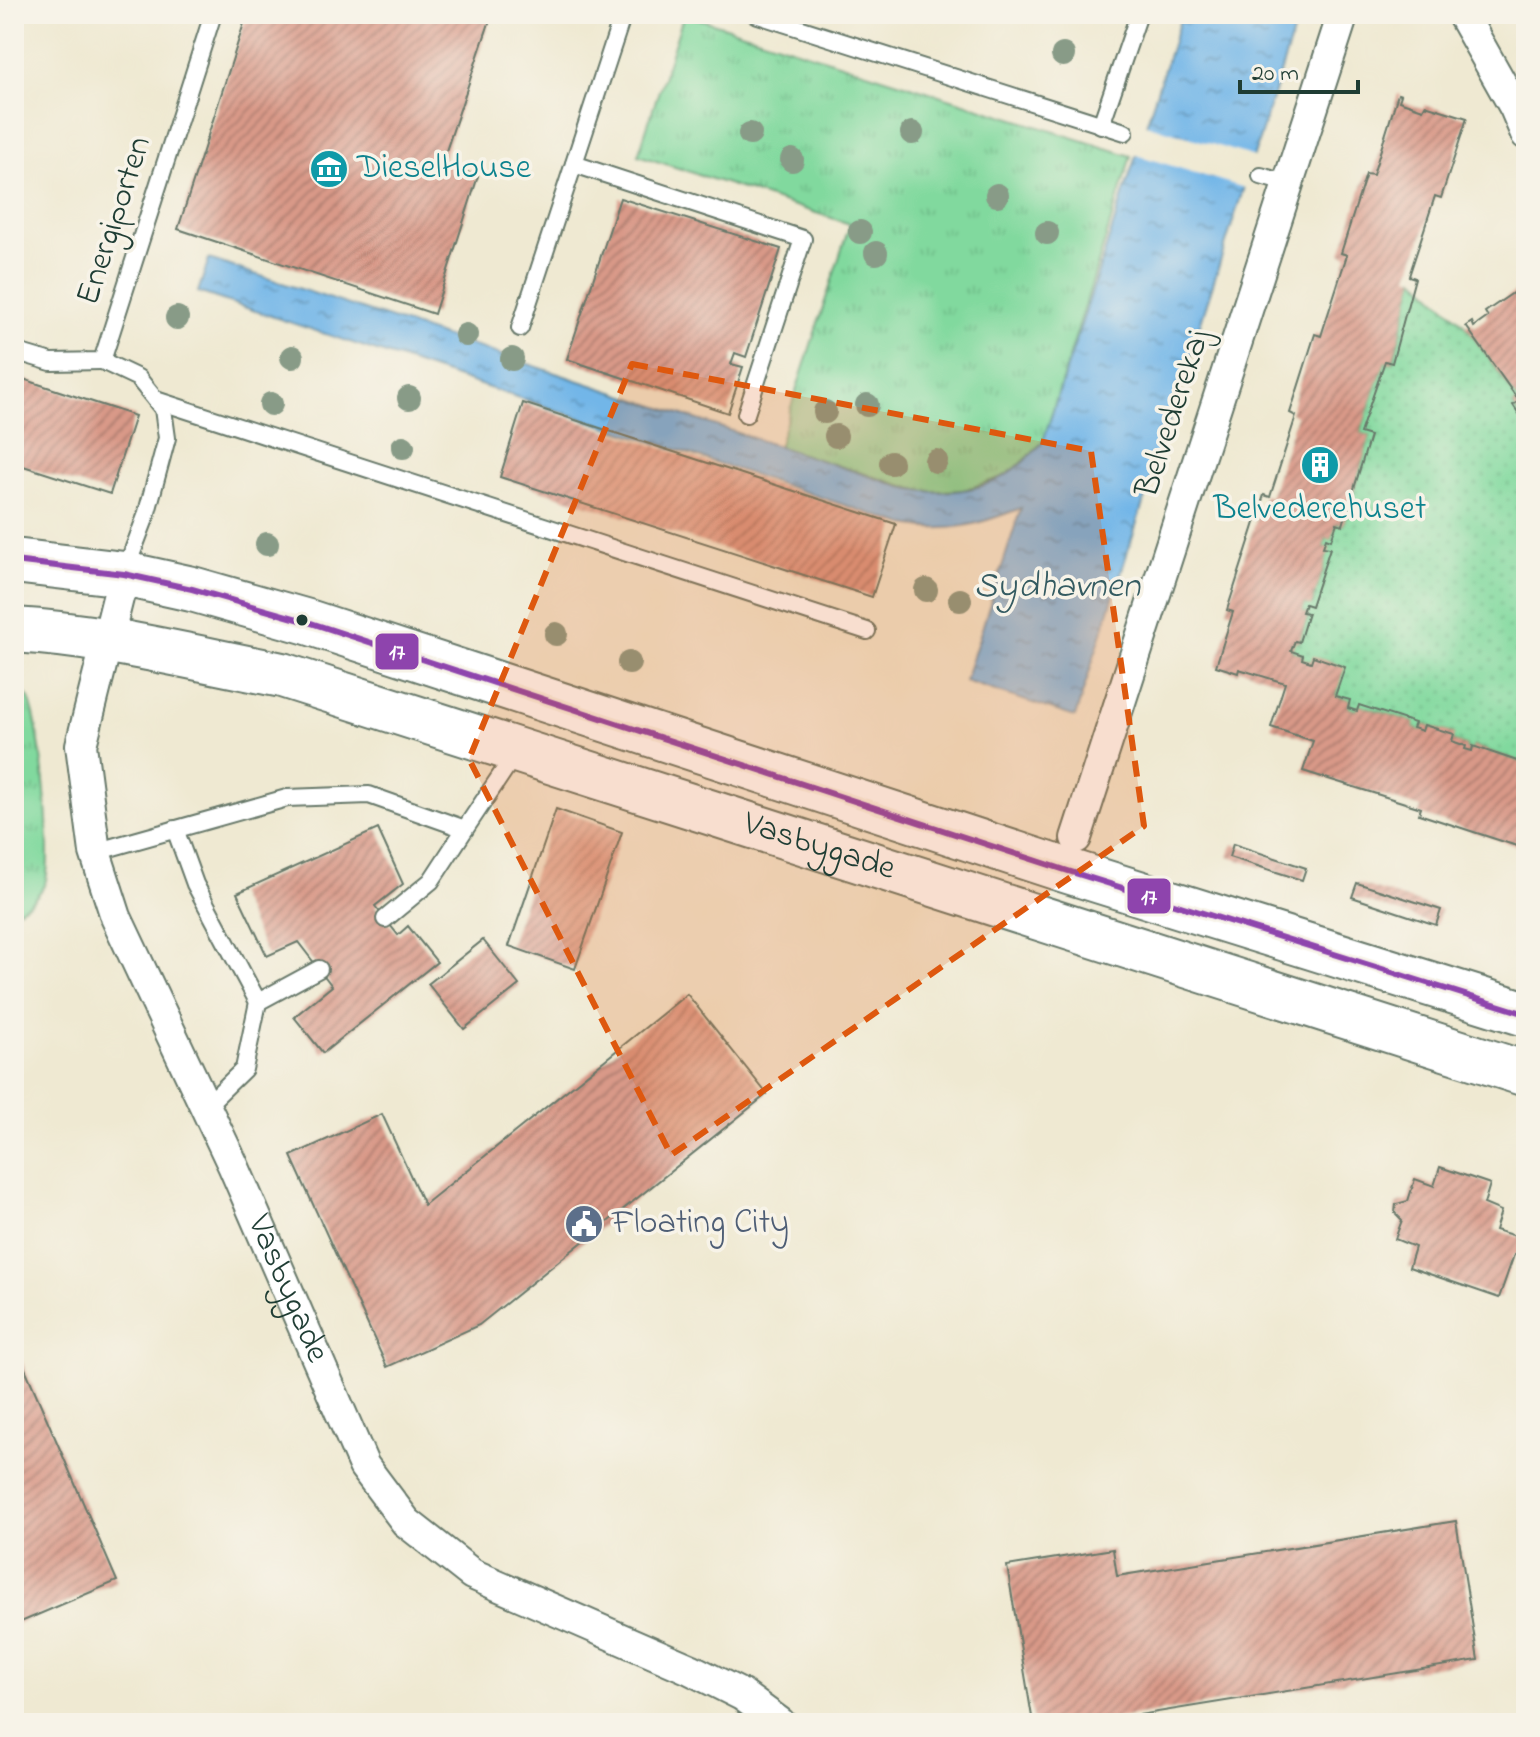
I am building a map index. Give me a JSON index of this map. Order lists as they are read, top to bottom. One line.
{"streets":{"main road":["Vasbygade"],"street":["Belvederekaj"],"lane":["Energiporten"]},"crossings":[["Belvederekaj","Vasbygade"]],"water":["Sydhavnen"],"places":{"museum":["DieselHouse"],"building":["Belvederehuset"],"public building":["Floating City"]},"lines":["transit line 17"],"scale_bar":"20 m"}
